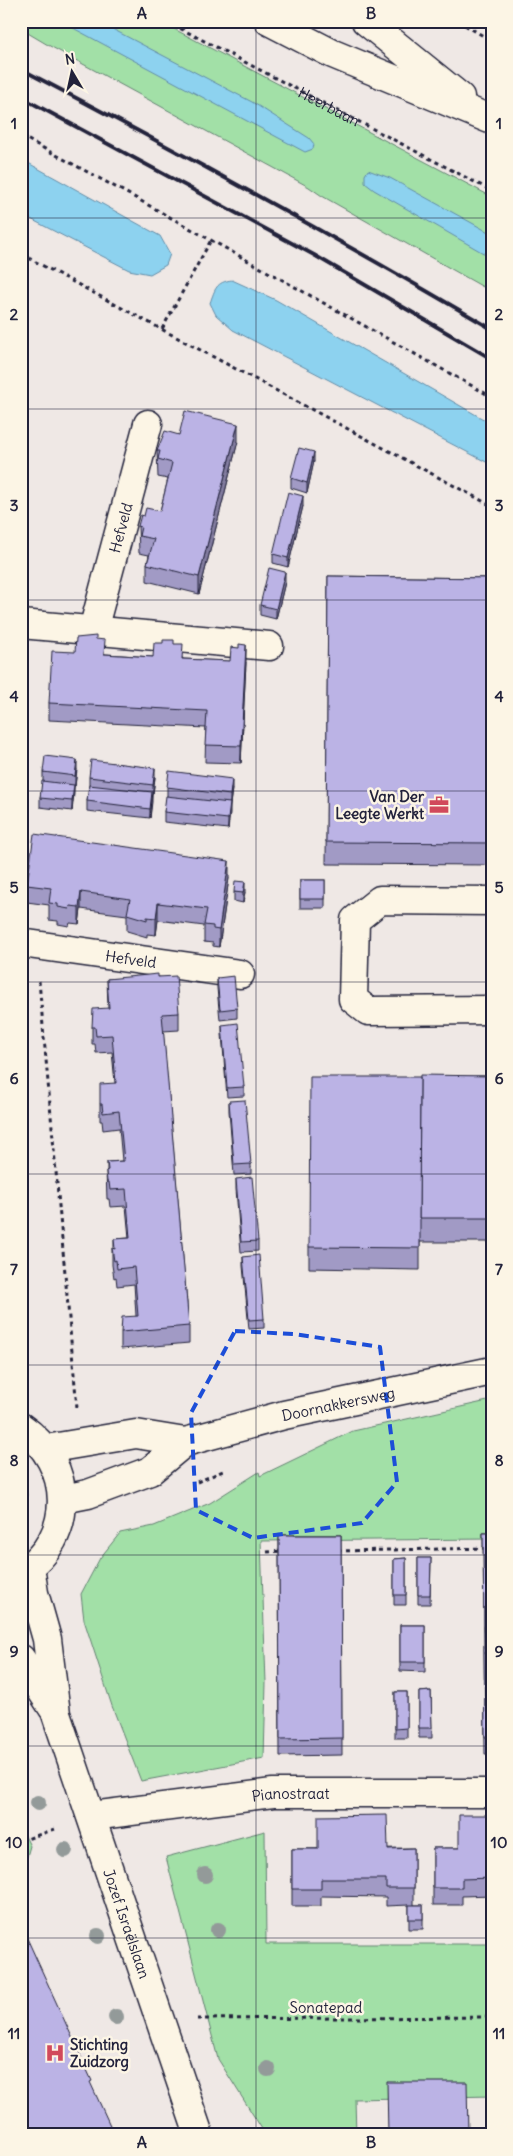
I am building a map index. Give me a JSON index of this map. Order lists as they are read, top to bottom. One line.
{"streets":{"street":["Hefveld","Doornakkersweg","Pianostraat","Jozef Israëlslaan"],"path":["Heerbaan","Sonatepad"]},"crossings":[["Pianostraat","Jozef Israëlslaan"]],"places":{"office":["Van Der Leegte Werkt"],"hospital":["Stichting Zuidzorg"]},"north":"top","grid":{"columns":["A","B"],"rows":["1","2","3","4","5","6","7","8","9","10","11"]}}
